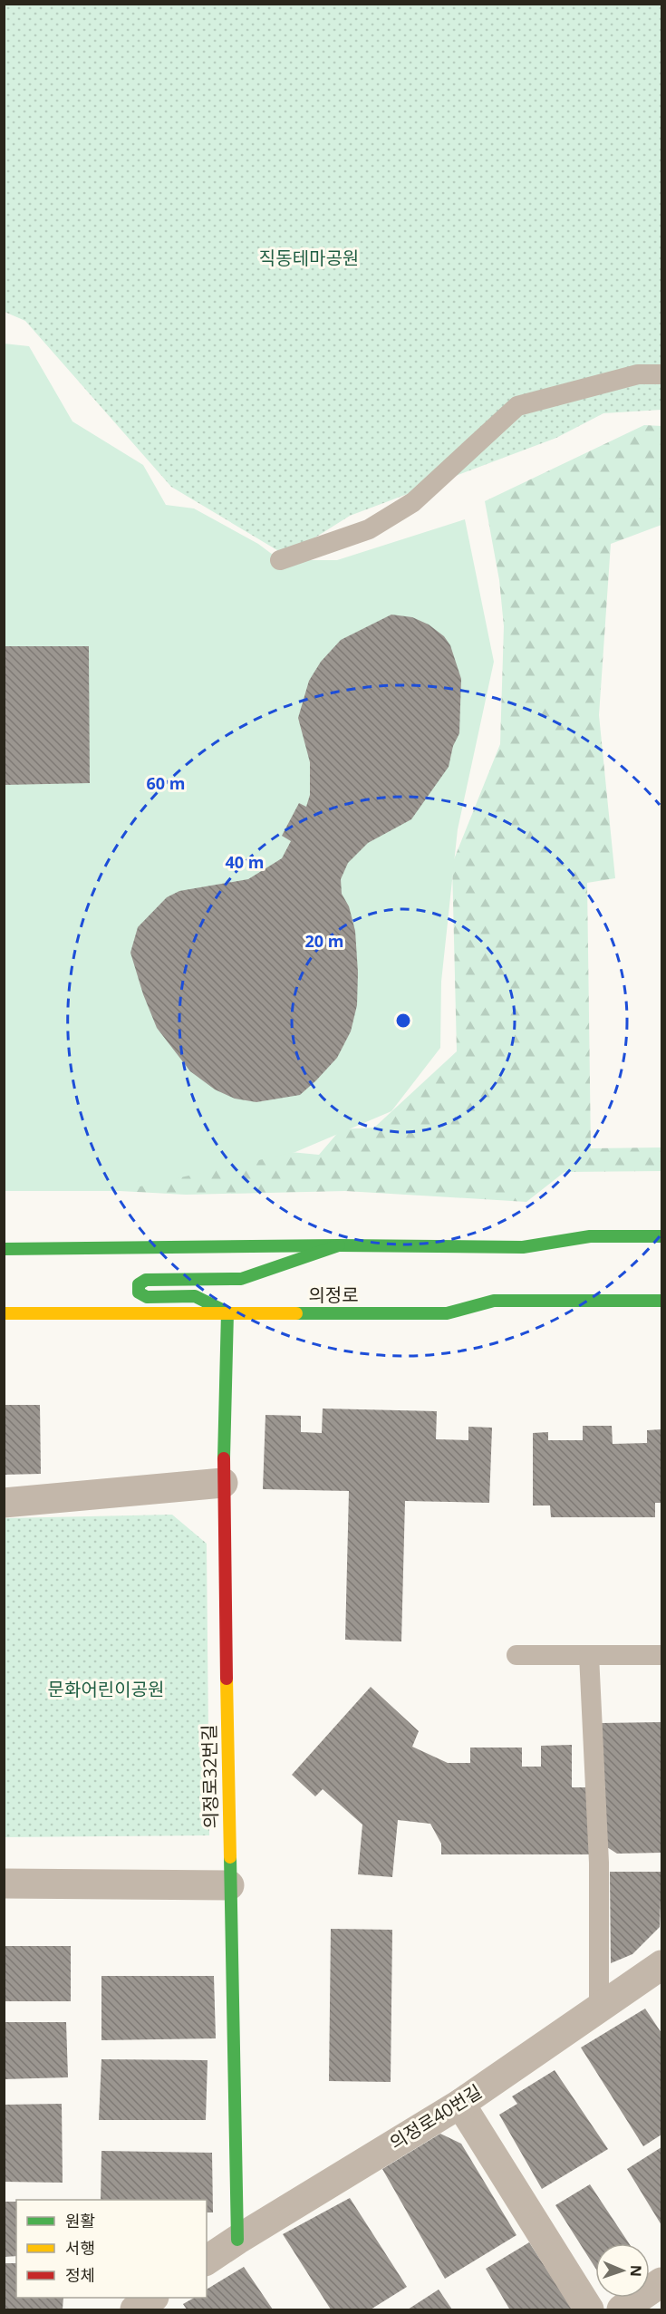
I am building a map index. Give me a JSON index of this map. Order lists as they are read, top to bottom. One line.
{"streets":{"street":["의정로","의정로32번길","의정로40번길"]},"crossings":[["의정로","의정로32번길"],["의정로32번길","의정로40번길"]],"parks":["직동테마공원","문화어린이공원"],"legend":["원활","서행","정체"],"north":"right","rings":["60 m","40 m","20 m"]}
